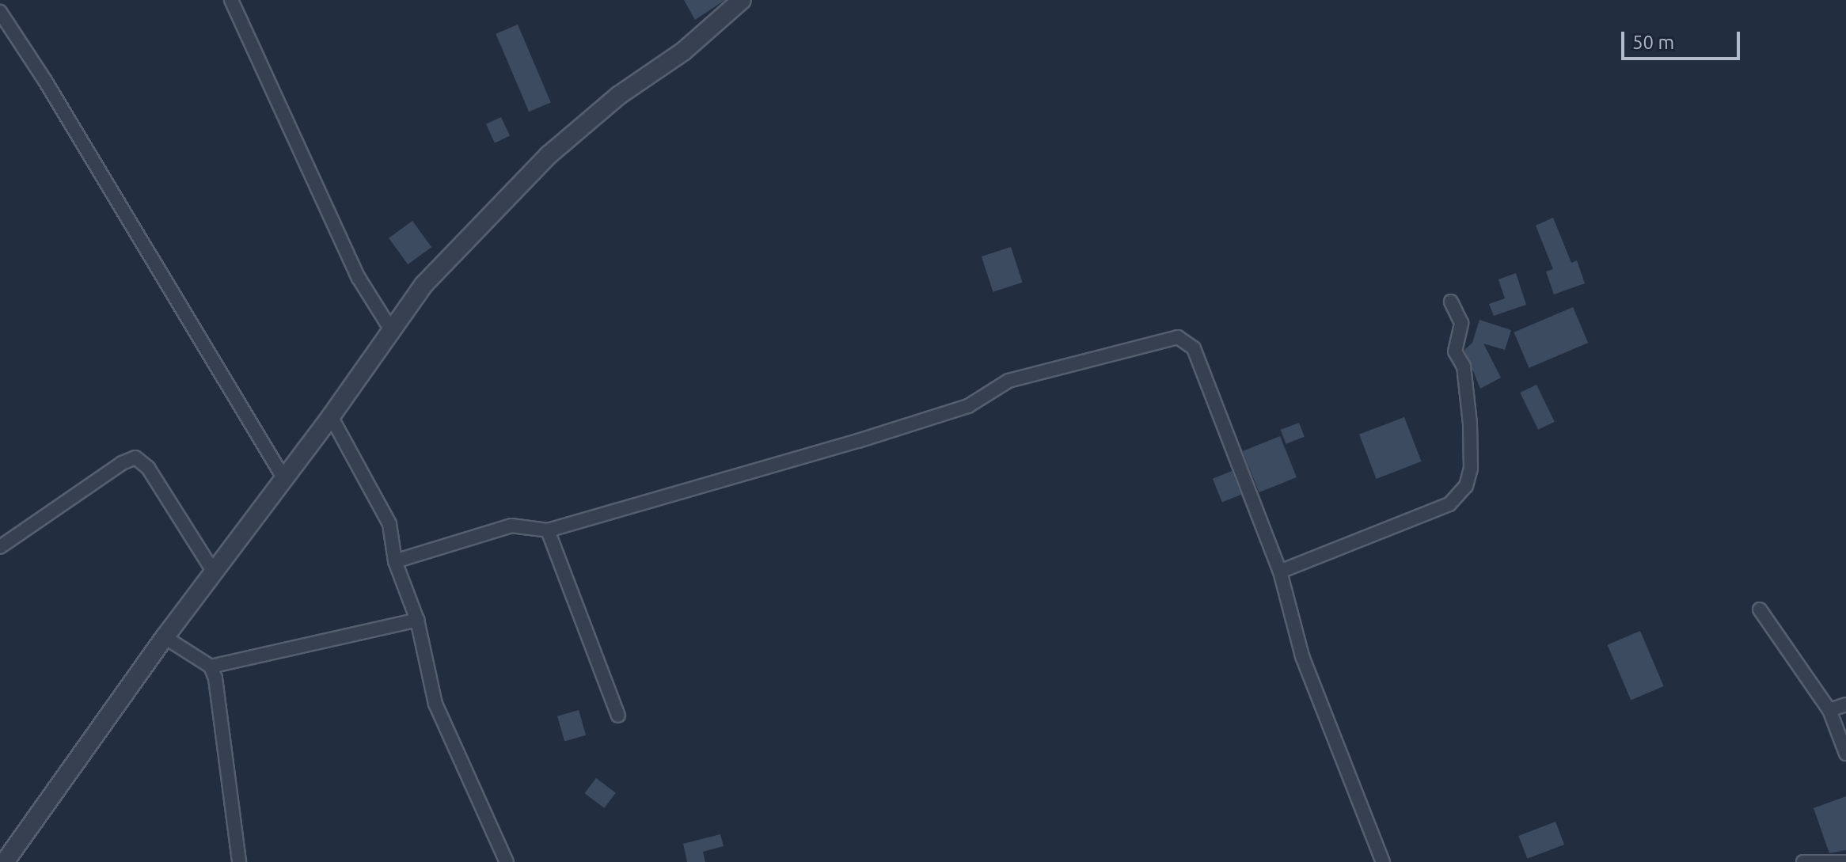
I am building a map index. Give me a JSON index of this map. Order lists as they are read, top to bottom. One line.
{"scale_bar":"50 m"}
